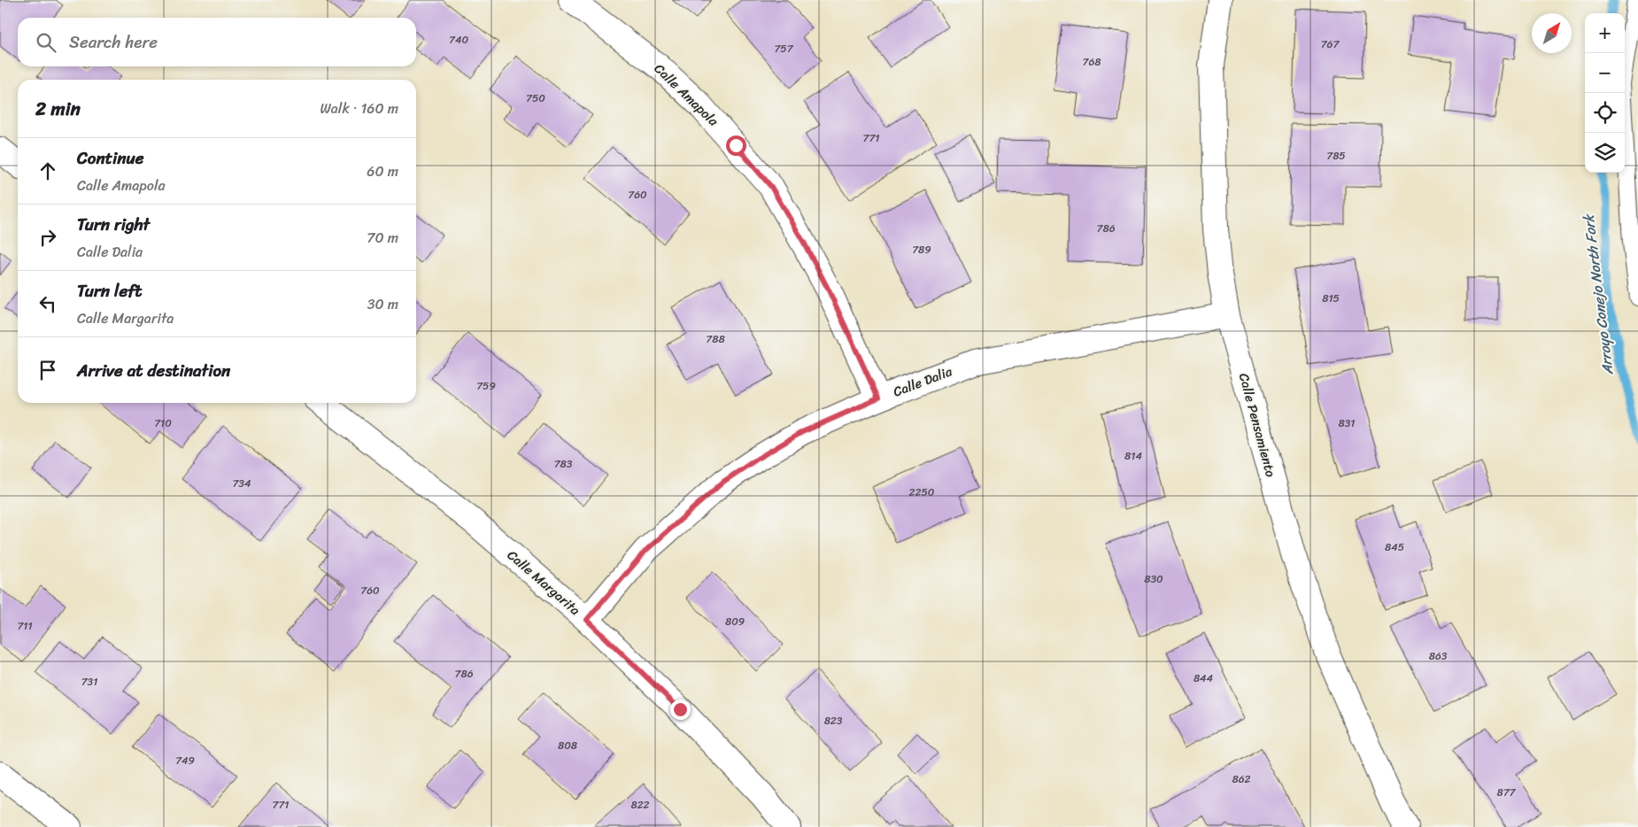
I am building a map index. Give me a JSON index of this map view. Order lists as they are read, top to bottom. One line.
{"streets":{"street":["Calle Amapola","Calle Dalia","Calle Pensamiento","Calle Margarita"]},"crossings":[["Calle Amapola","Calle Dalia"],["Calle Dalia","Calle Pensamiento"],["Calle Dalia","Calle Margarita"]],"water":["Arroyo Conejo North Fork"],"house_numbers":["740","767","757","768","750","771","785","760","786","789","815","788","759","710","831","814","783","734","2250","845","830","760","809","711","863","786","844","731","823","808","749","862","877","771","822"],"north":"top right","page":{"map_buttons":["+","−"],"search":"Search here","heading":["2 min","Walk · 160 m"],"list":[["Continue","Calle Amapola","60 m"],["Turn right","Calle Dalia","70 m"],["Turn left","Calle Margarita","30 m"],"Arrive at destination"]}}
